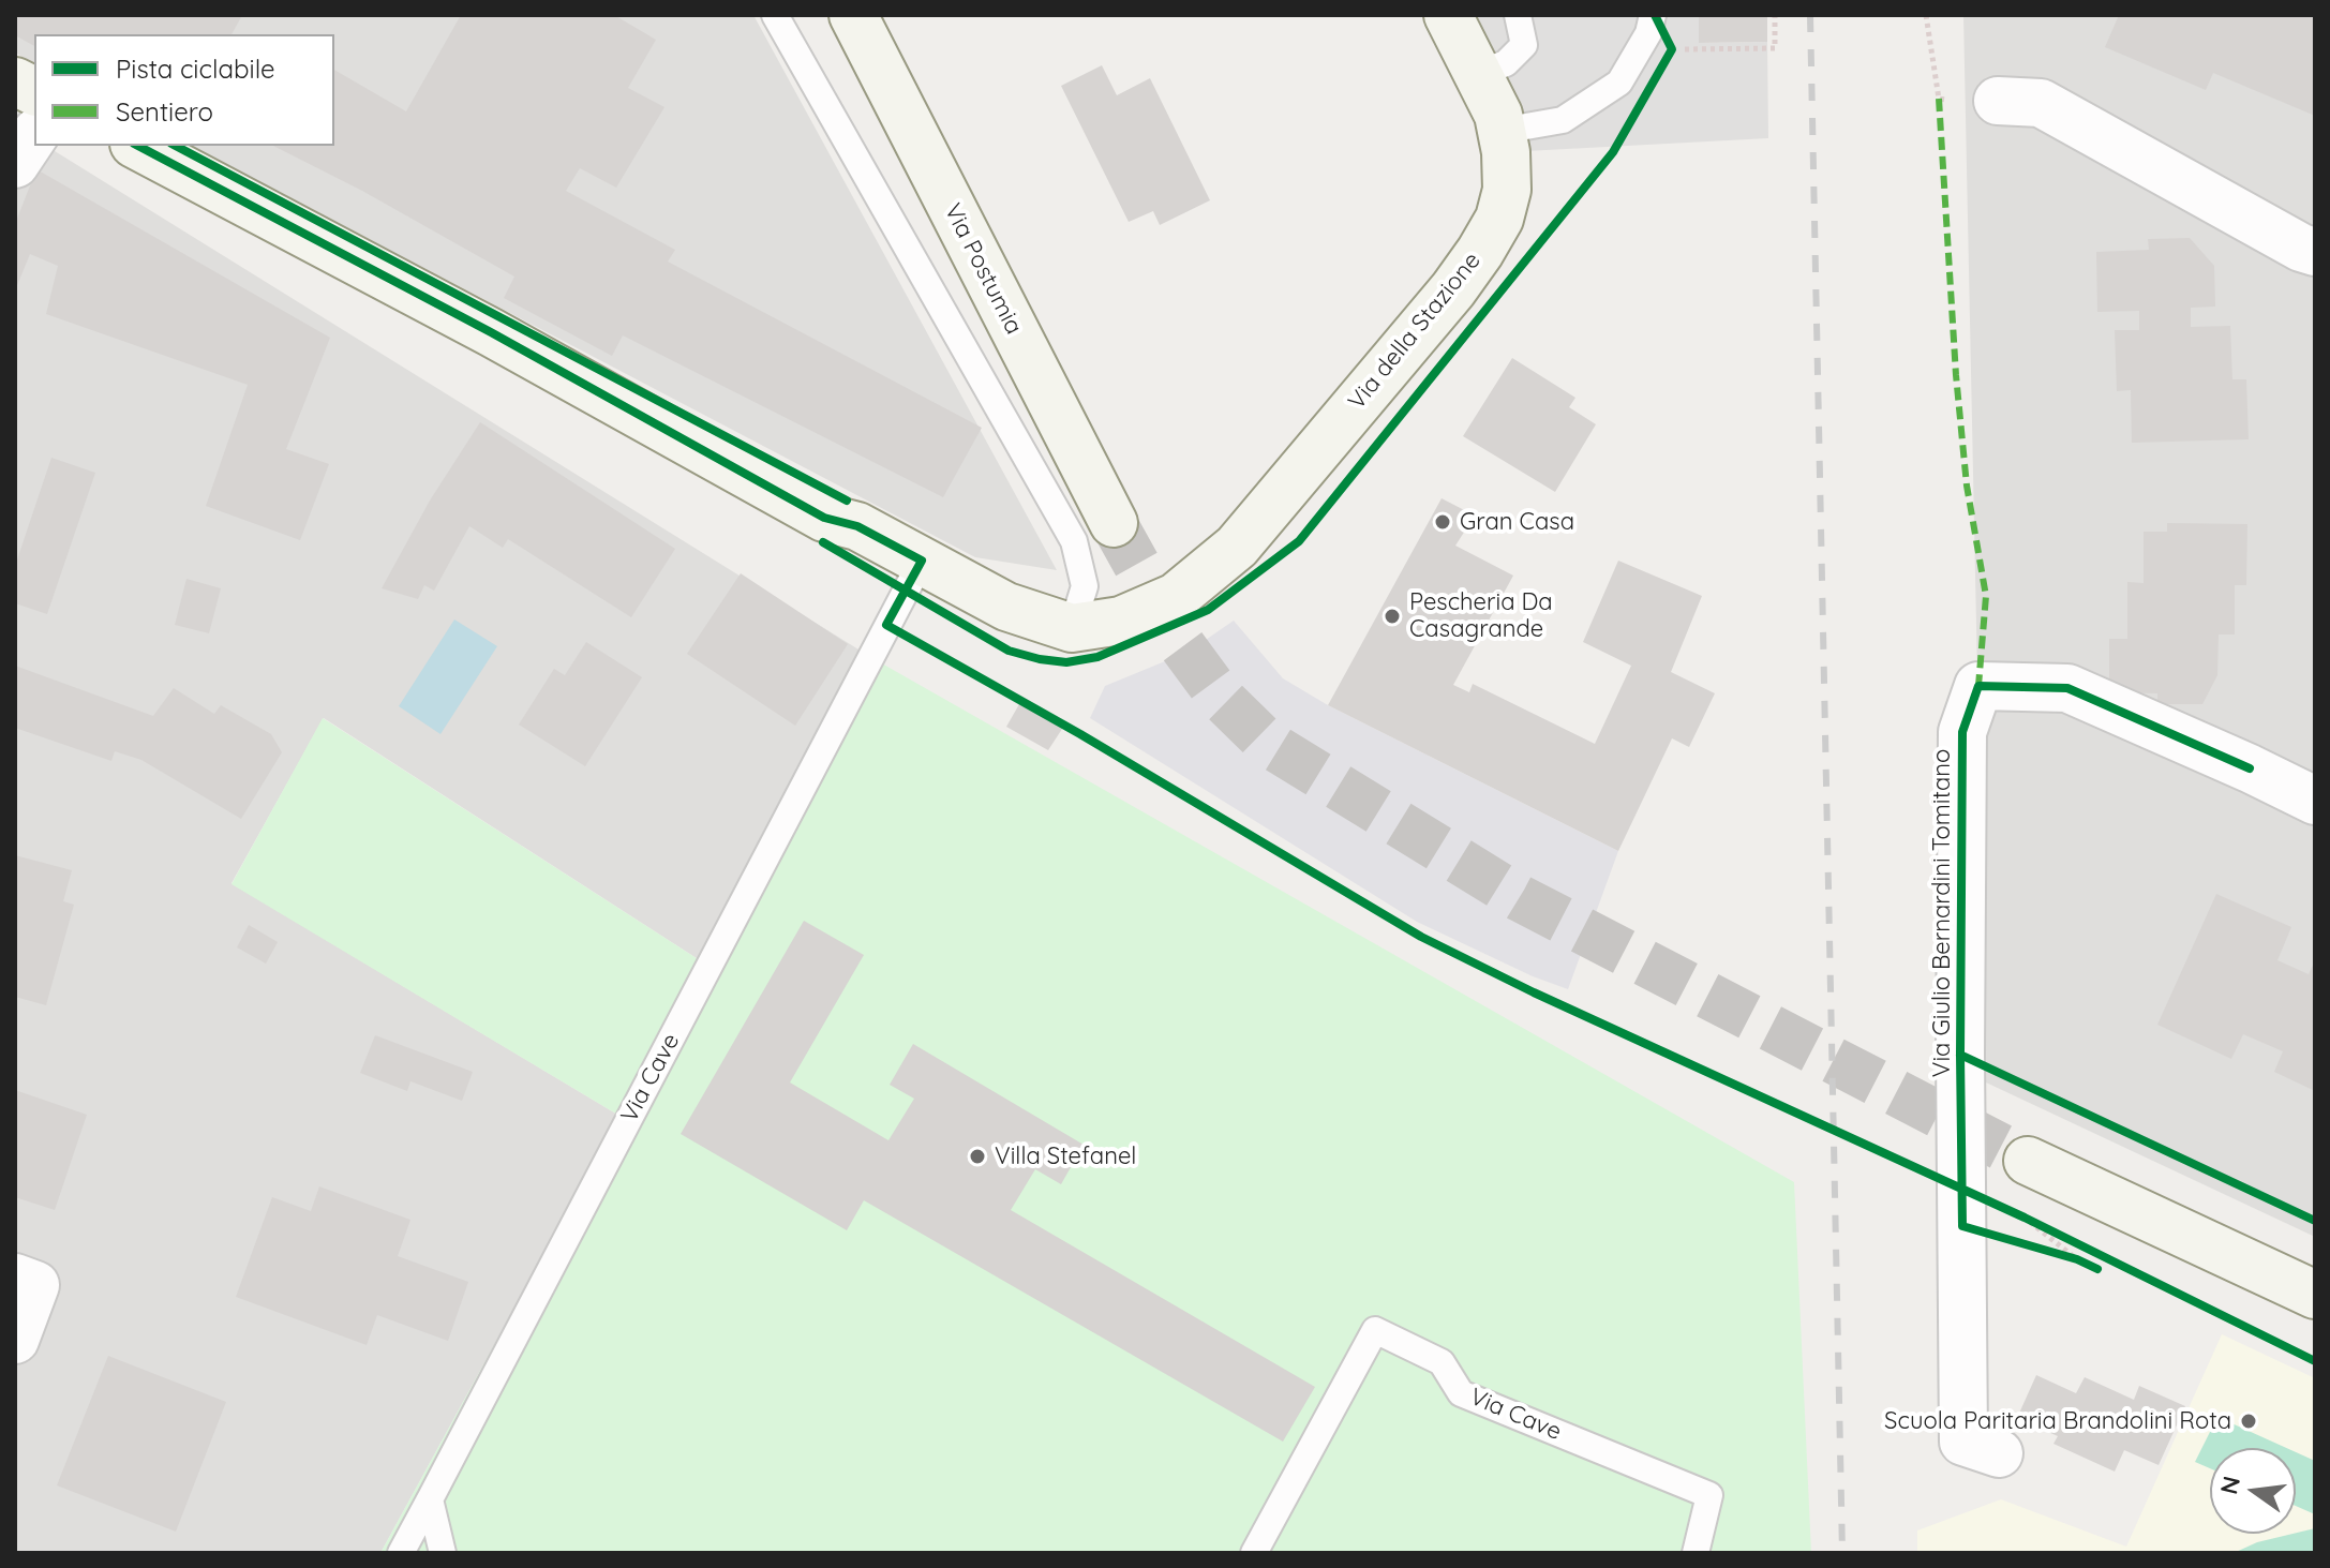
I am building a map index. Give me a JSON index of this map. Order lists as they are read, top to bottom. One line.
{"streets":{"street":["Via Postumia","Via della Stazione","Via Giulio Bernardini Tomitano"],"lane":["Via Cave"]},"places":["Gran Casa","Pescheria Da Casagrande","Villa Stefanel","Scuola Paritaria Brandolini Rota"],"legend":["Pista ciclabile","Sentiero"],"north":"left"}
